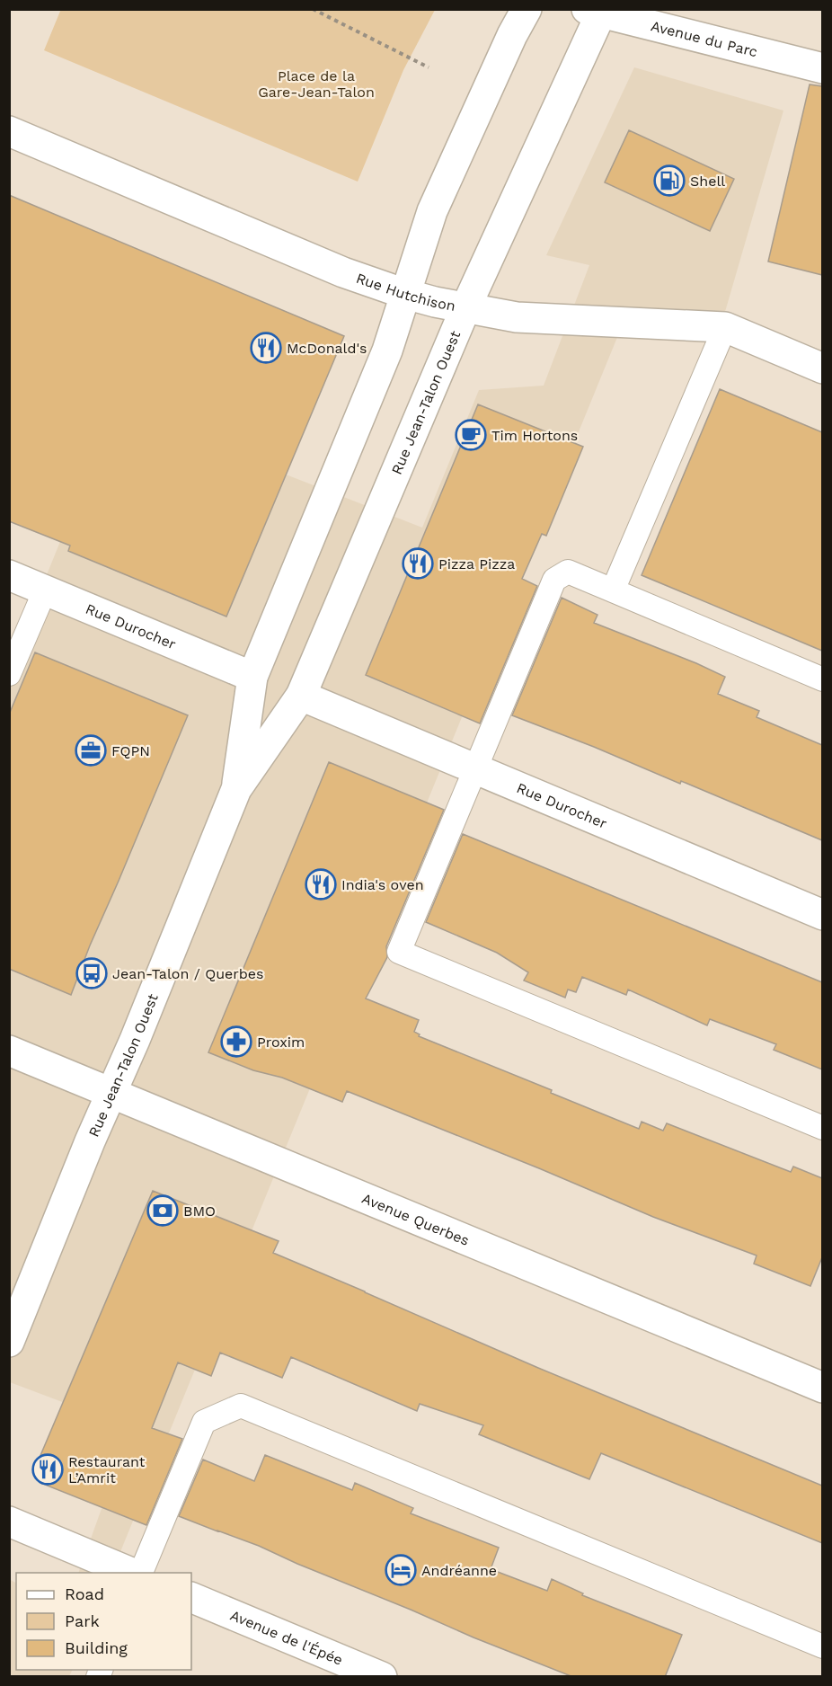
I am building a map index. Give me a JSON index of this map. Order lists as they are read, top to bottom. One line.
{"streets":{"street":["Avenue du Parc","Rue Hutchison","Rue Jean-Talon Ouest","Rue Durocher","Avenue Querbes","Avenue de l'Épée"]},"crossings":[["Avenue du Parc","Rue Jean-Talon Ouest"],["Rue Hutchison","Rue Jean-Talon Ouest"],["Rue Jean-Talon Ouest","Rue Durocher"],["Rue Jean-Talon Ouest","Avenue Querbes"]],"parks":["Place de la Gare-Jean-Talon"],"places":{"fuel station":["Shell"],"restaurant":["McDonald's","Pizza Pizza","India's oven","Restaurant L’Amrit"],"cafe":["Tim Hortons"],"office":["FQPN"],"bus stop":["Jean-Talon / Querbes"],"pharmacy":["Proxim"],"bank":["BMO"],"hotel":["Andréanne"]},"legend":["Road","Park","Building"]}
